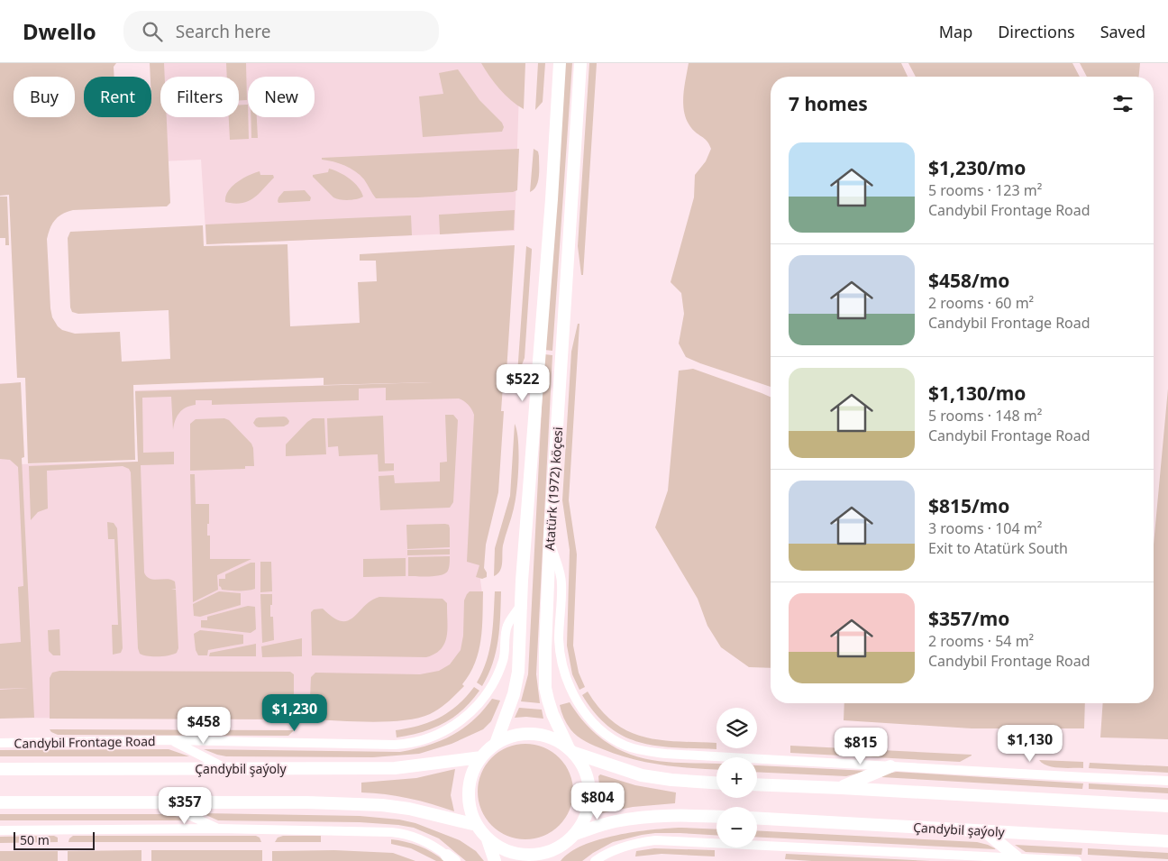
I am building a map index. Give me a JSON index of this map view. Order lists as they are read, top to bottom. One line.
{"streets":{"main road":["Atatürk (1972) köçesi","Çandybil şaýoly"],"street":["Candybil Frontage Road"]},"crossings":[["Atatürk (1972) köçesi","Candybil Frontage Road"],["Atatürk (1972) köçesi","Çandybil şaýoly"]],"scale_bar":"50 m","page":{"header":"Dwello","search":"Search here","nav":["Map","Directions","Saved"],"chip":["Buy","Rent","Filters","New"],"heading":"7 homes","list":[{"name":"$1,230/mo","note":"5 rooms · 123 m² · Candybil Frontage Road"},{"name":"$458/mo","note":"2 rooms · 60 m² · Candybil Frontage Road"},{"name":"$1,130/mo","note":"5 rooms · 148 m² · Candybil Frontage Road"},{"name":"$815/mo","note":"3 rooms · 104 m² · Exit to Atatürk South"},{"name":"$357/mo","note":"2 rooms · 54 m² · Candybil Frontage Road"}],"price":["$522","$1,230","$458","$1,130","$815","$804","$357"],"map_buttons":["+","−"],"scale":"50 m"}}
